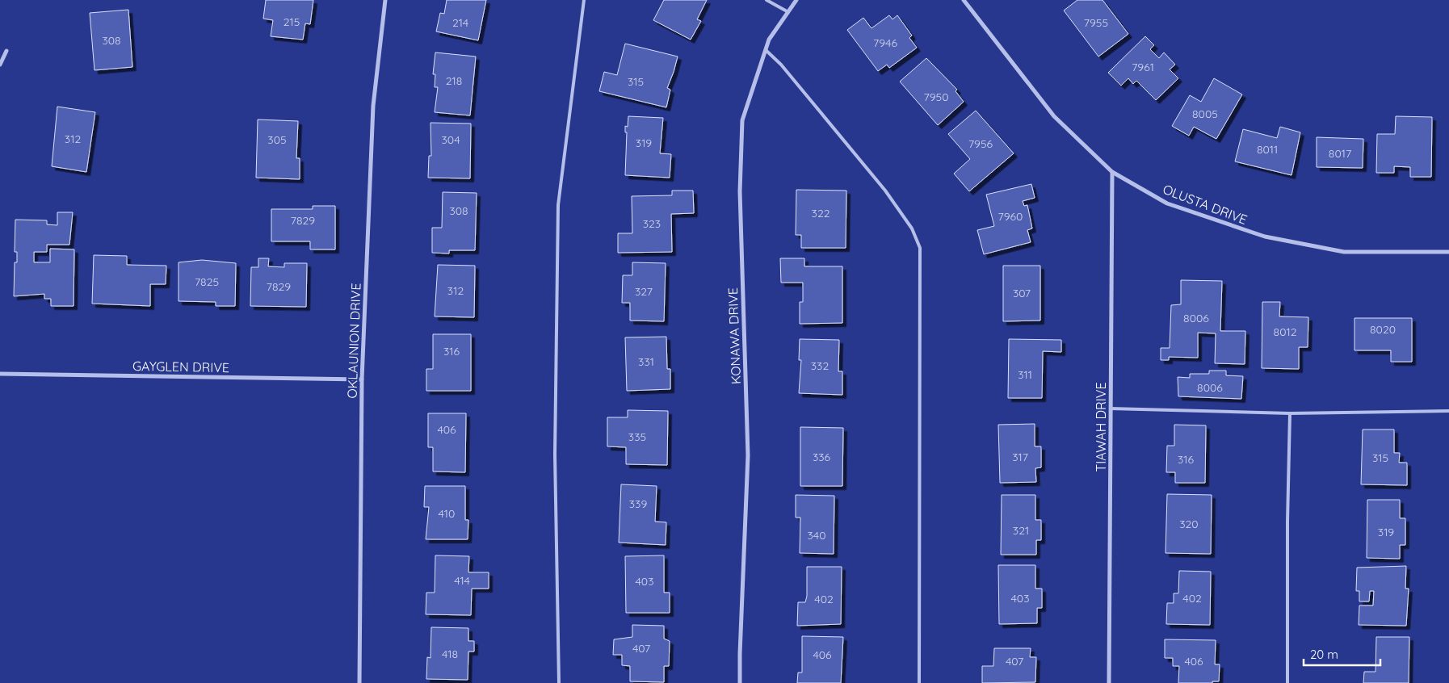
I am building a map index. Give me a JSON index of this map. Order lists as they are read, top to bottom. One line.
{"streets":{"street":["OLUSTA DRIVE","KONAWA DRIVE","OKLAUNION DRIVE","GAYGLEN DRIVE","TIAWAH DRIVE"]},"crossings":[["OLUSTA DRIVE","TIAWAH DRIVE"],["OKLAUNION DRIVE","GAYGLEN DRIVE"]],"house_numbers":["215","214","7955","308","7946","7961","218","315","7950","8005","312","305","304","319","7956","8011","8017","308","322","7960","7829","323","7825","7829","312","327","307","8006","8020","8012","316","331","332","311","8006","406","335","336","317","315","316","339","410","320","321","319","340","414","403","403","402","402","407","418","406","407","406"],"scale_bar":"20 m"}
